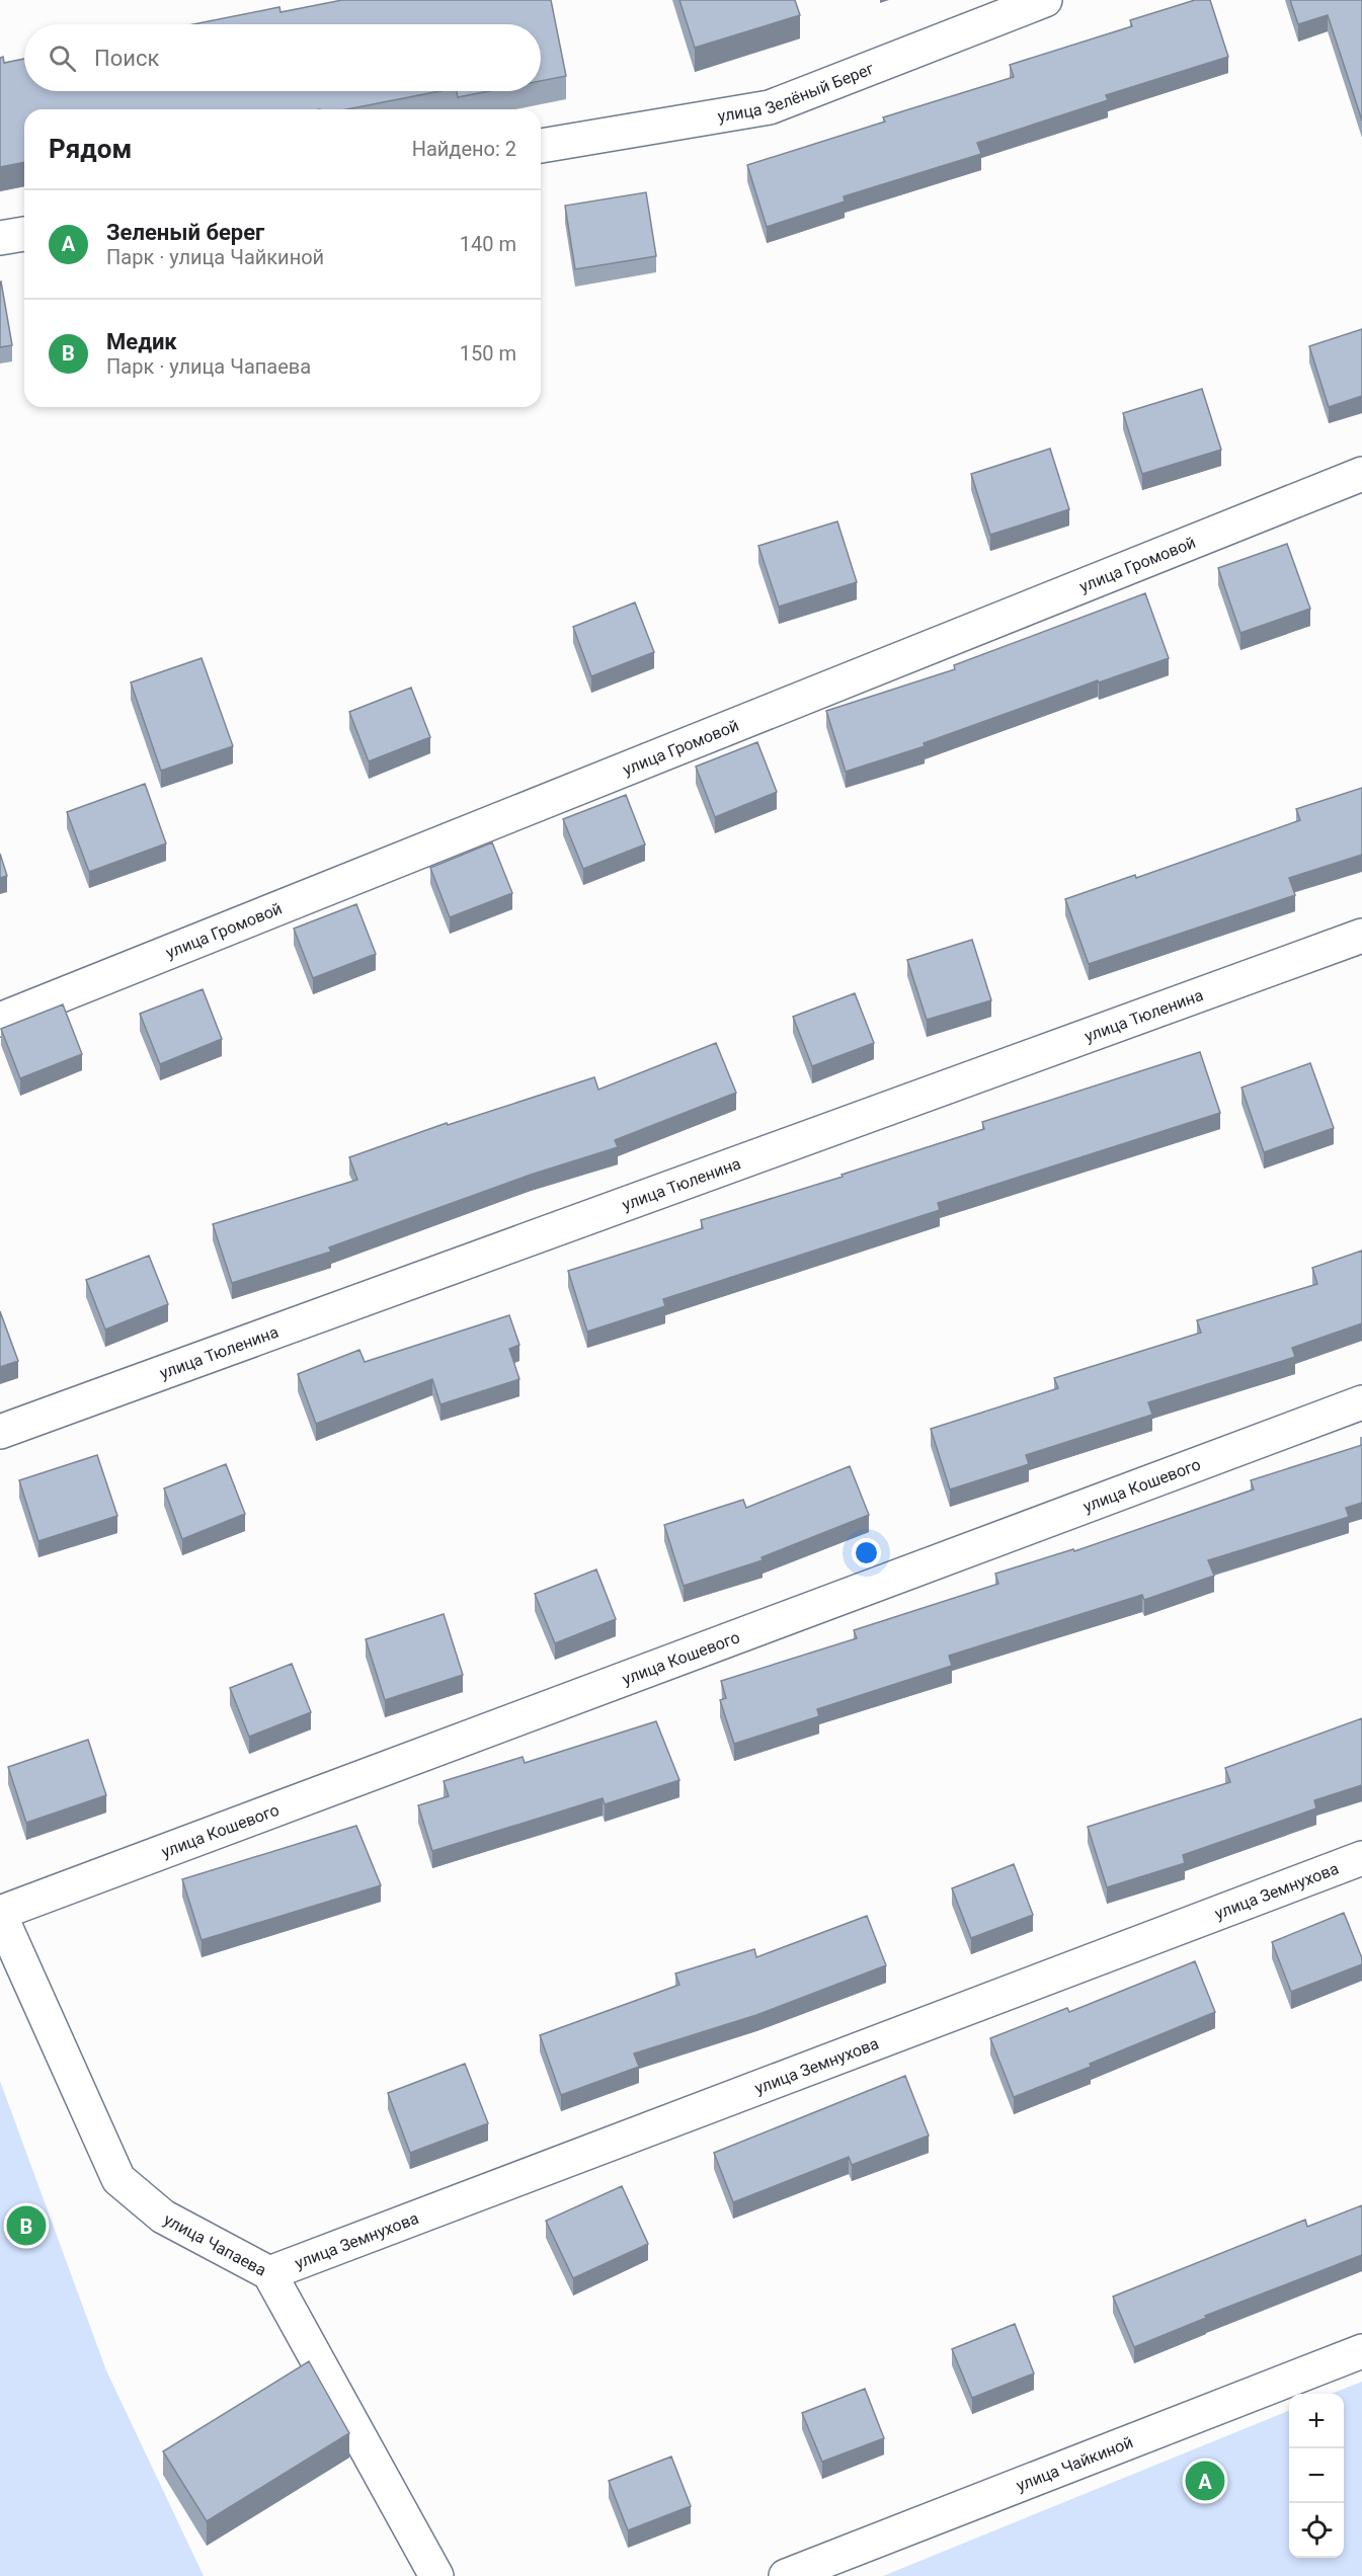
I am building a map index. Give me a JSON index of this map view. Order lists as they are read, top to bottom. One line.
{"streets":{"street":["улица Зелёный Берег","улица Громовой","улица Тюленина","улица Кошевого","улица Земнухова","улица Чапаева","улица Чайкиной"]},"crossings":[["улица Кошевого","улица Чапаева"],["улица Земнухова","улица Чапаева"]],"page":{"search":"Поиск","heading":["Рядом","Найдено: 2"],"list":[{"mark":"A","name":"Зеленый берег","note":"Парк · улица Чайкиной","value":"140 m"},{"mark":"B","name":"Медик","note":"Парк · улица Чапаева","value":"150 m"}],"pins":["B","A"],"map_buttons":["+","−"]}}
